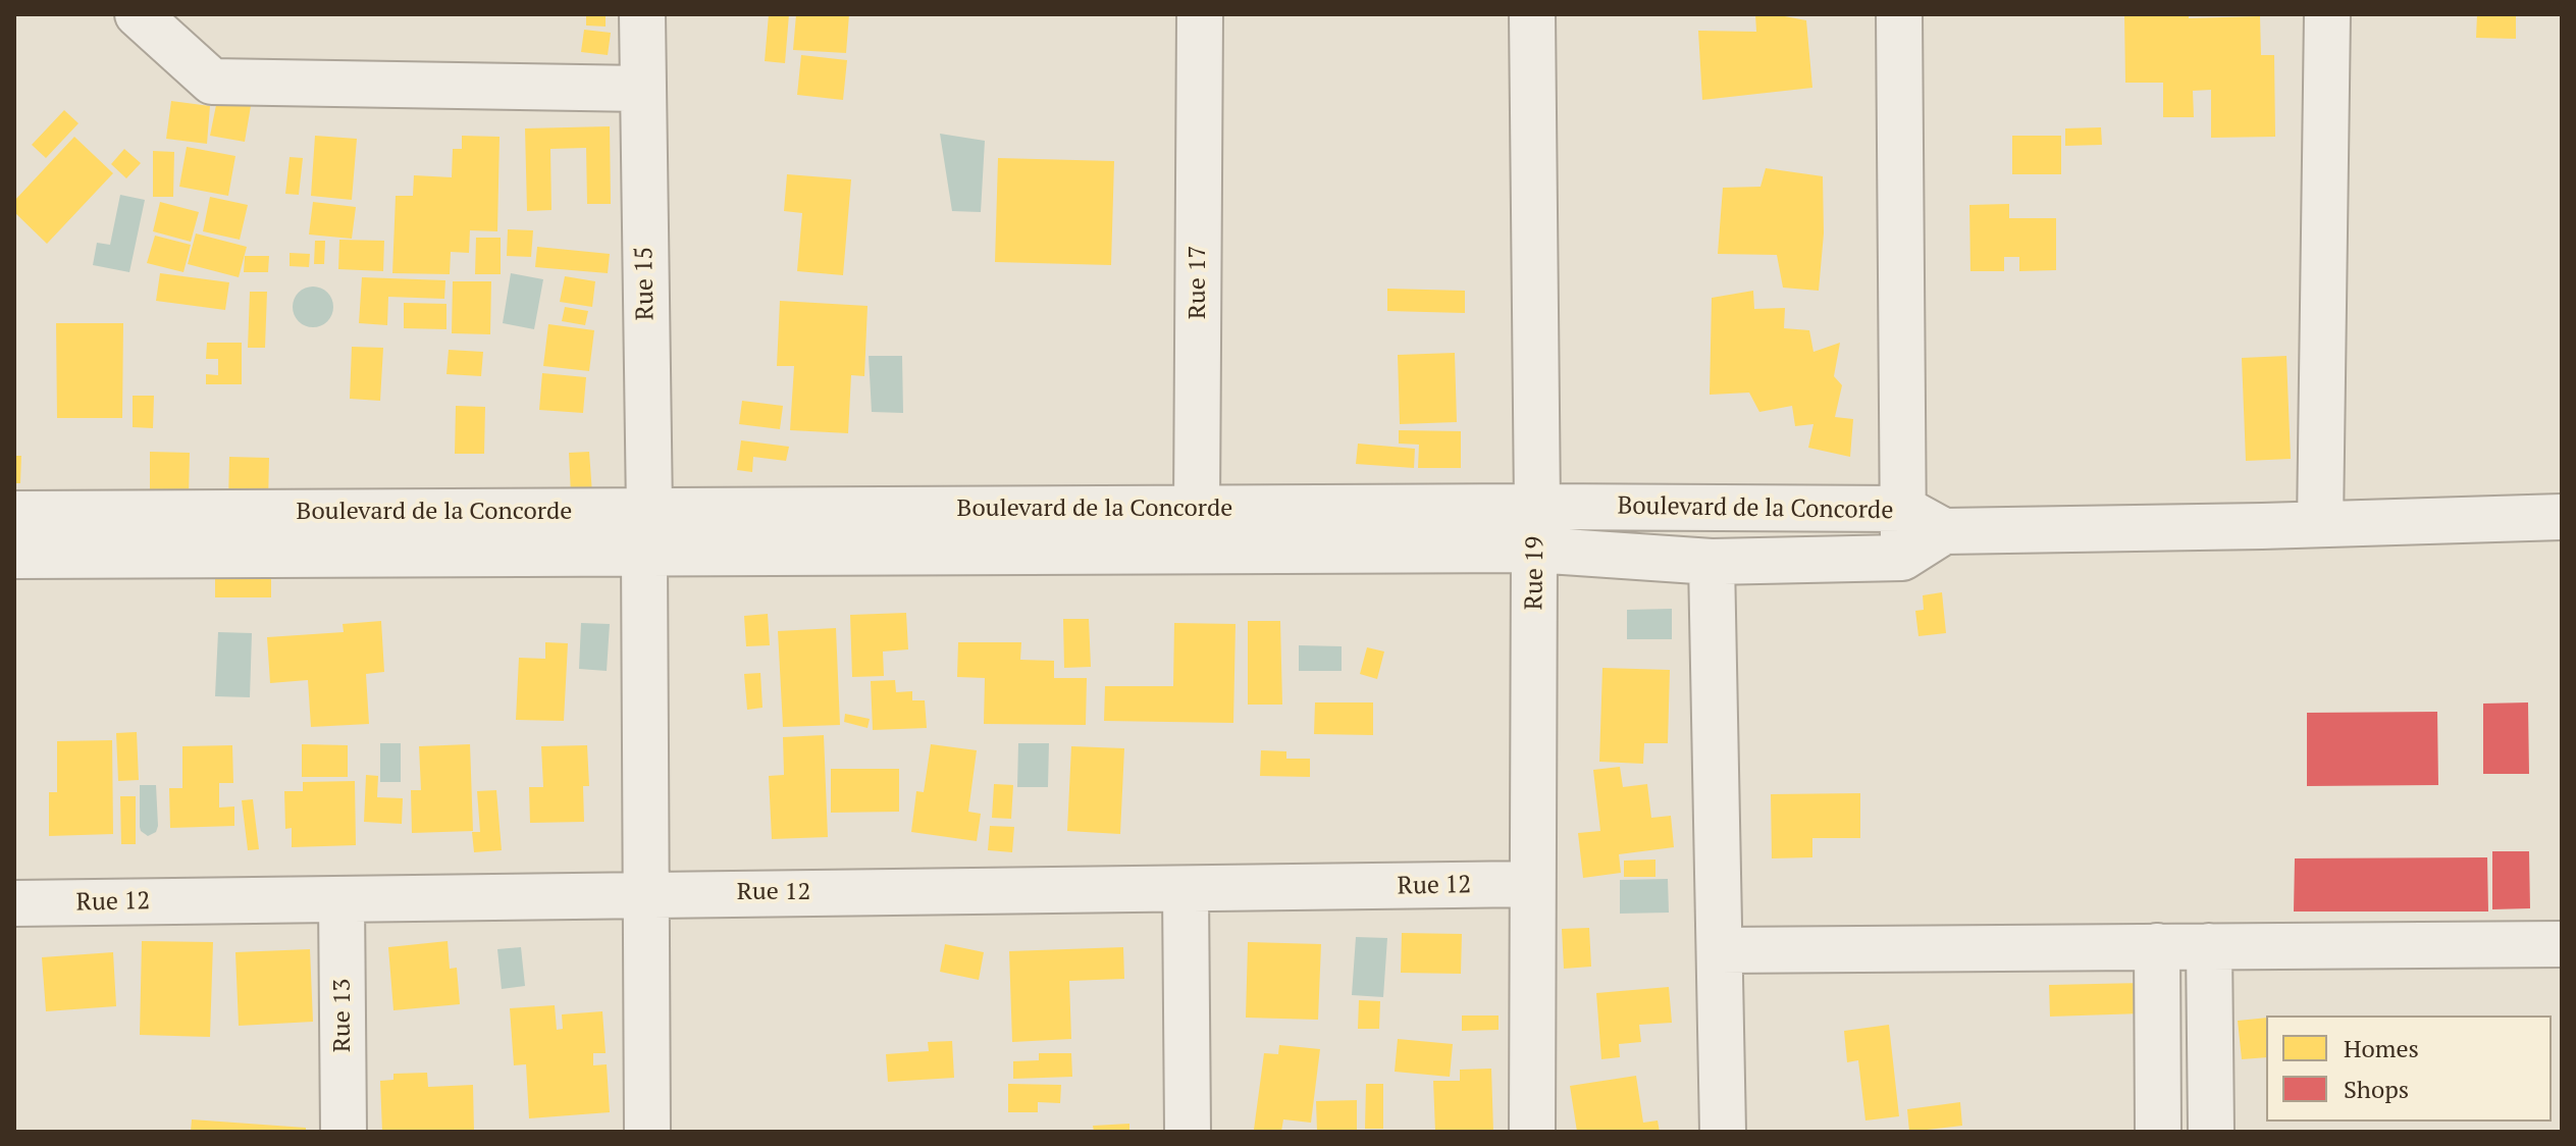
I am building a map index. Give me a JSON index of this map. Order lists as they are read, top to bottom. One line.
{"streets":{"street":["Rue 17","Rue 15","Boulevard de la Concorde","Rue 19","Rue 12","Rue 13"]},"crossings":[["Rue 17","Boulevard de la Concorde"],["Rue 15","Boulevard de la Concorde"],["Rue 15","Rue 12"],["Boulevard de la Concorde","Rue 19"],["Rue 19","Rue 12"],["Rue 12","Rue 13"]],"legend":["Homes","Shops"]}
